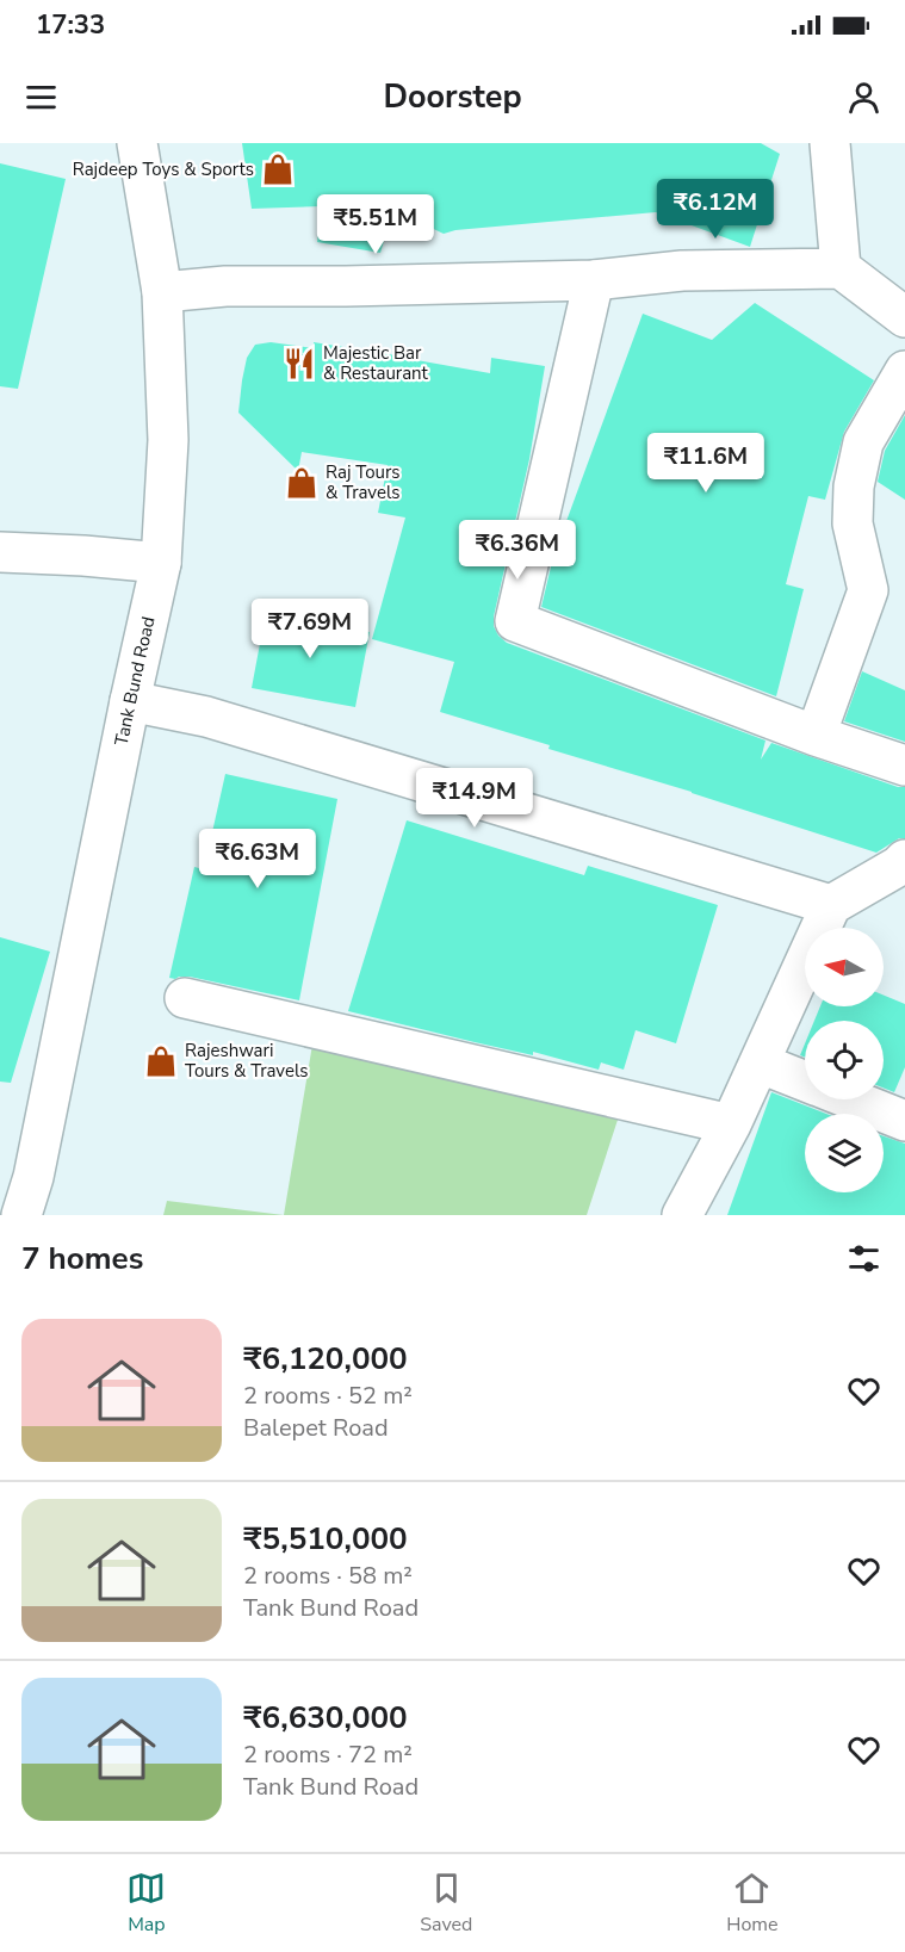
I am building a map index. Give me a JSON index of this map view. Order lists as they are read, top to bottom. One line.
{"streets":{"street":["Tank Bund Road"]},"places":{"shop":["Rajdeep Toys & Sports","Raj Tours & Travels","Rajeshwari Tours & Travels"],"restaurant":["Majestic Bar & Restaurant"]},"north":"left","page":{"status":"17:33","header":"Doorstep","price":["₹6.12M","₹5.51M","₹11.6M","₹6.36M","₹7.69M","₹14.9M","₹6.63M"],"heading":"7 homes","list":[{"name":"₹6,120,000","note":"2 rooms · 52 m² · Balepet Road"},{"name":"₹5,510,000","note":"2 rooms · 58 m² · Tank Bund Road"},{"name":"₹6,630,000","note":"2 rooms · 72 m² · Tank Bund Road"}],"tabs":["Map","Saved","Home"]}}
